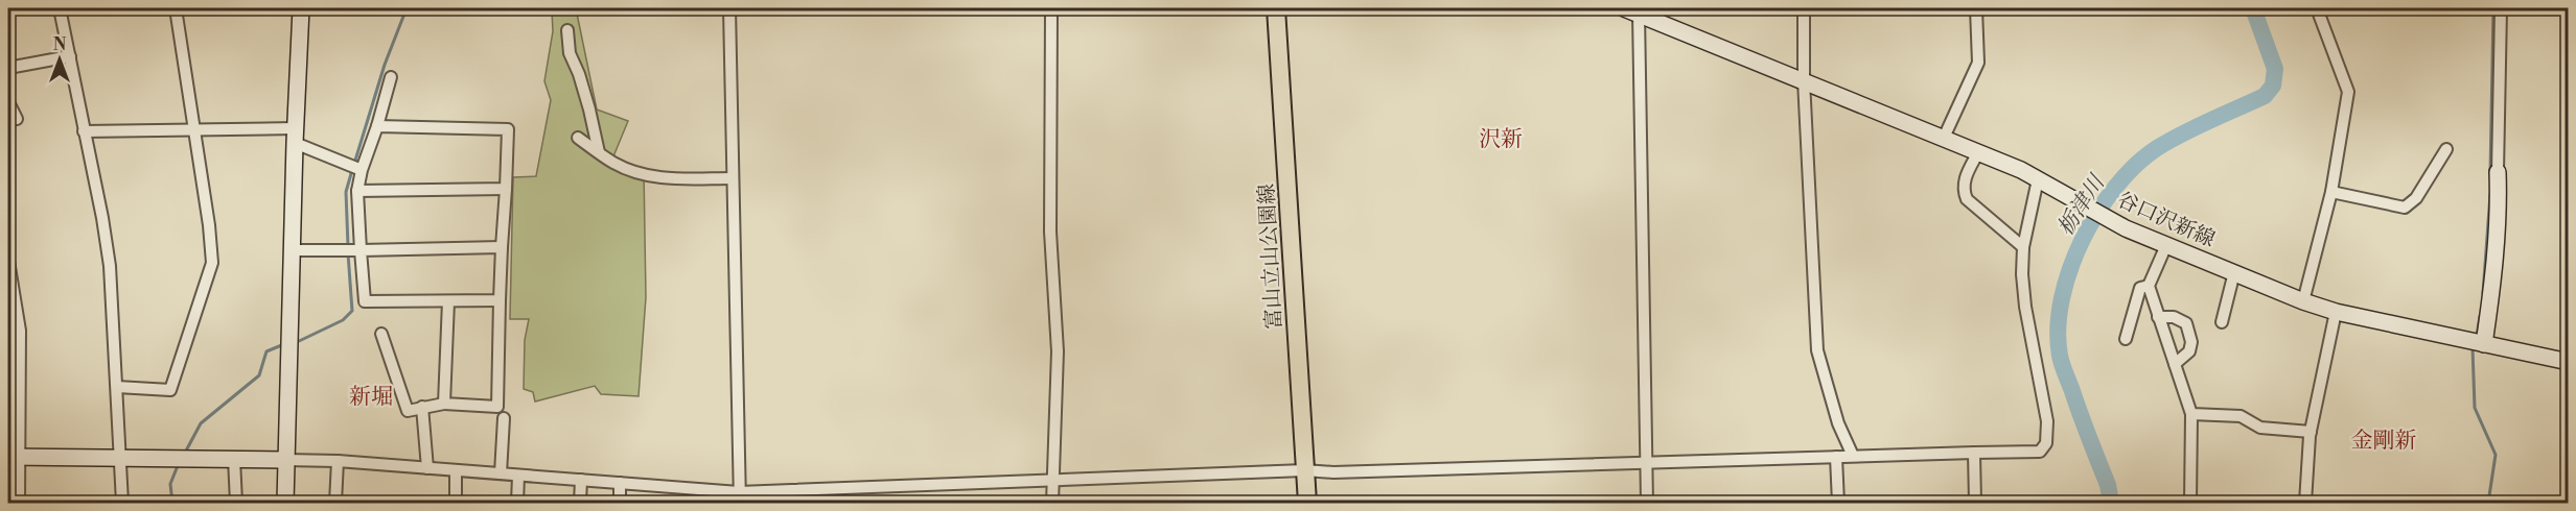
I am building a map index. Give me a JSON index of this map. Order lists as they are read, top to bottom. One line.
{"streets":{"main road":["谷口沢新線","富山立山公園線"]},"districts":["沢新","新堀","金剛新"],"water":["栃津川"],"north":"top"}
